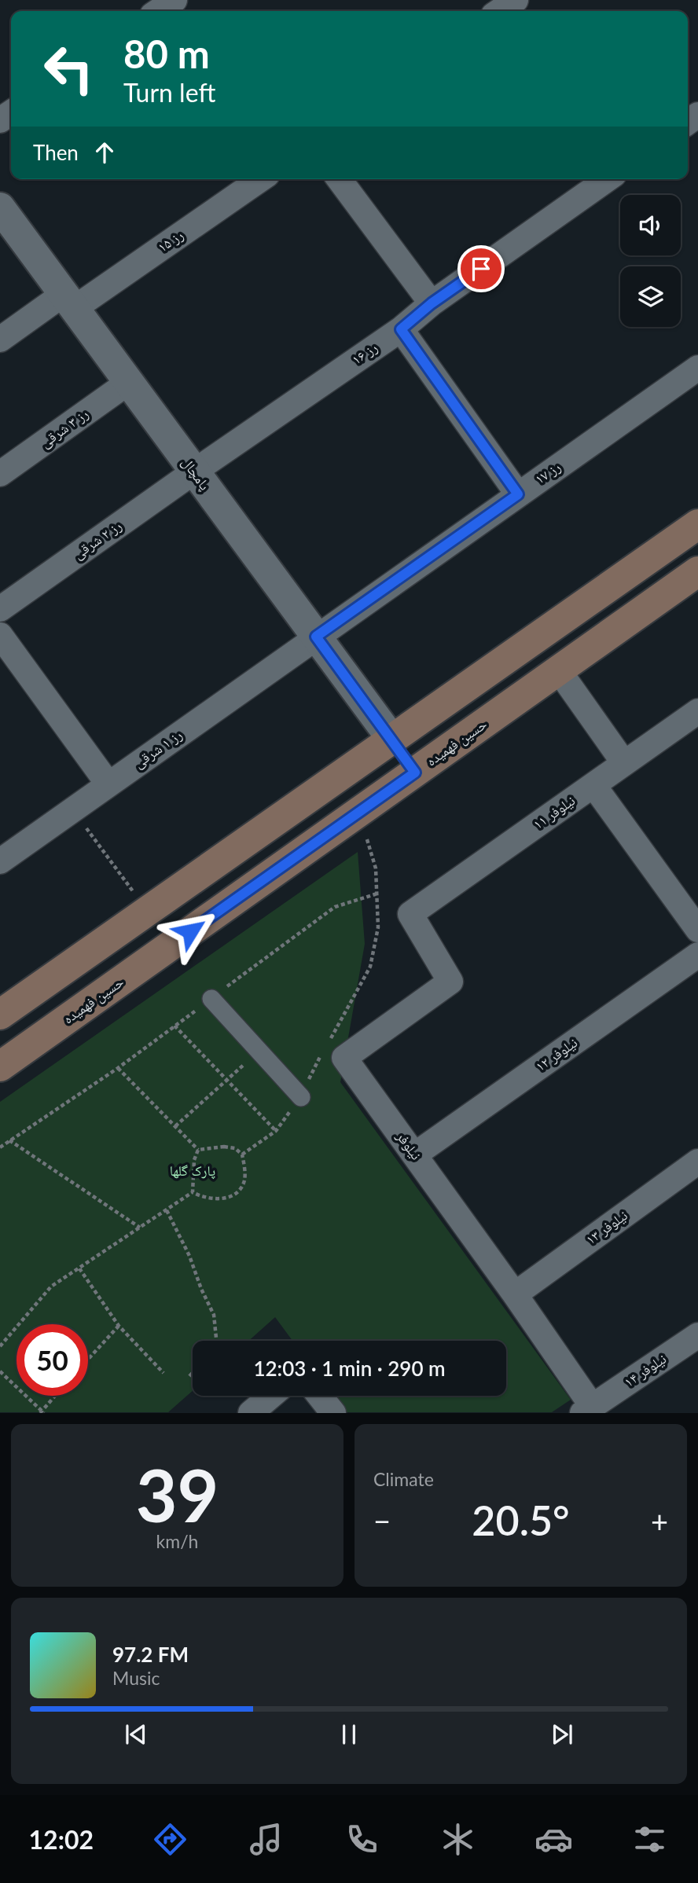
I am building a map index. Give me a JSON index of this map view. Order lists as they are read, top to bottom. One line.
{"streets":{"main road":["حسین فهمیده"],"street":["رز ۱۵","رز ۱۶","رز ۳ شرقی","رز ۱۷","پامچال","رز ۲ شرقی","رز ۱ شرقی","نیلوفر ۱۱","نیلوفر ۱۲","نیلوفر","نیلوفر ۱۳","نیلوفر ۱۴"]},"crossings":[["رز ۱۵","پامچال"],["رز ۱۶","پامچال"],["رز ۱۶","رز ۲ شرقی"],["رز ۳ شرقی","پامچال"],["رز ۱۷","پامچال"],["رز ۱۷","رز ۱ شرقی"],["پامچال","رز ۲ شرقی"],["پامچال","رز ۱ شرقی"],["نیلوفر ۱۱","نیلوفر"],["نیلوفر ۱۲","نیلوفر"],["نیلوفر","نیلوفر ۱۳"],["نیلوفر","نیلوفر ۱۴"]],"parks":["پارک گلها"],"page":{"turn":["80 m","Turn left"],"then":"Then","limit":"50","trip":"12:03 · 1 min · 290 m","tile":[["39","km/h"],"Climate"],"heat":["−","20.5°","+"],"song":["97.2 FM","Music"],"tabs":"12:02"}}
